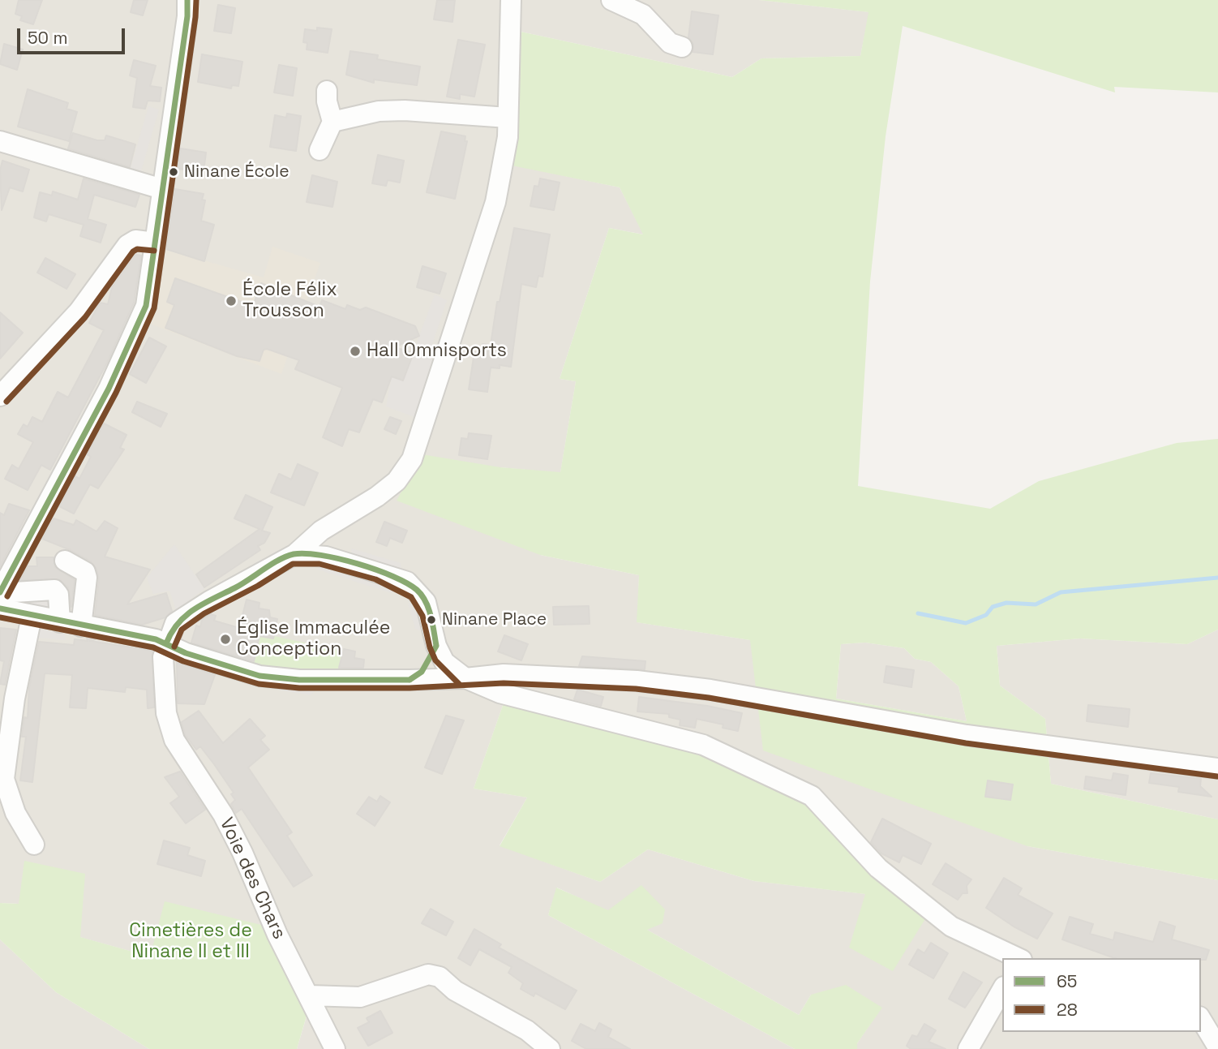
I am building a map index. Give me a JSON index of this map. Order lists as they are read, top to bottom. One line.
{"streets":{"street":["Voie des Chars"]},"parks":["Cimetières de Ninane II et III"],"places":["Ninane École","École Félix Trousson","Hall Omnisports","Ninane Place","Église Immaculée Conception"],"lines":["transit line 65","transit line 28"],"legend":["65","28"],"scale_bar":"50 m"}
